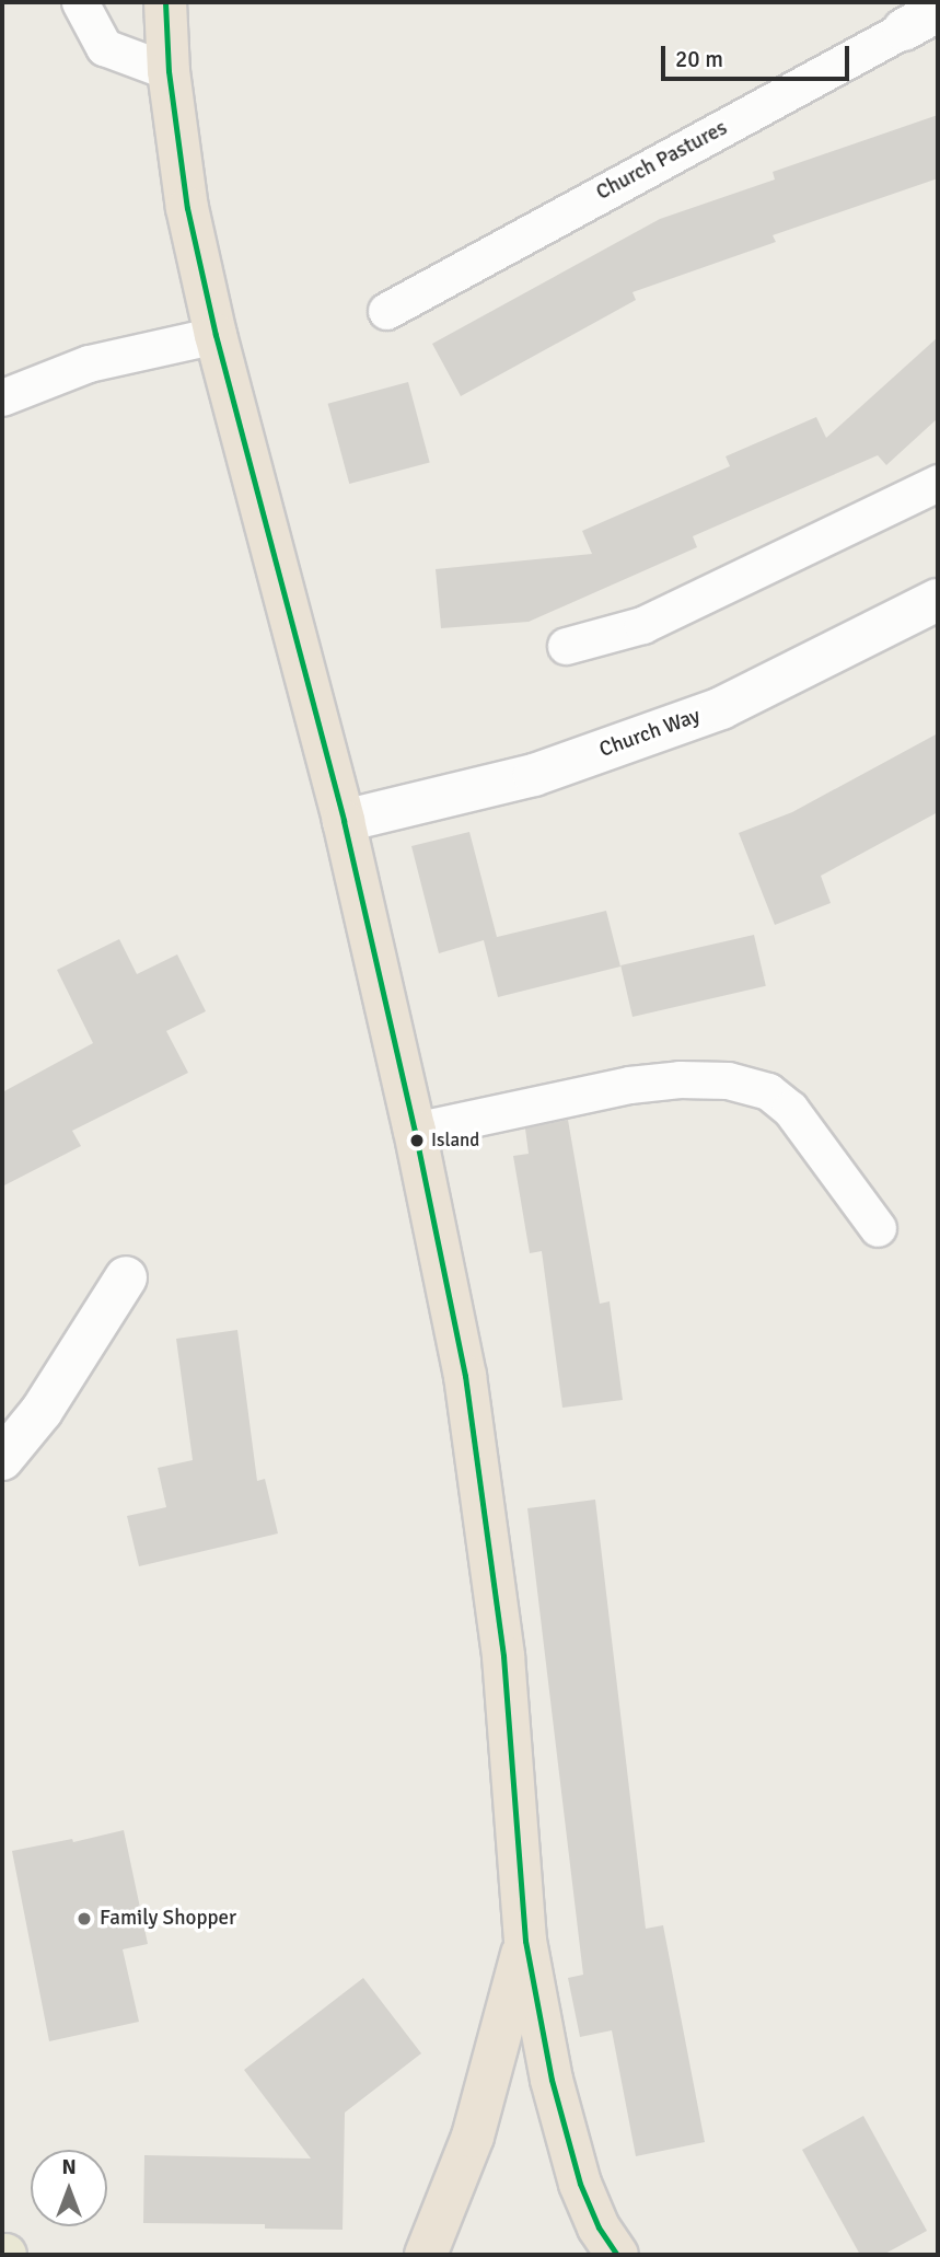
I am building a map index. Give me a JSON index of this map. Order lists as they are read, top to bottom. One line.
{"streets":{"street":["Church Way"],"lane":["Church Pastures"]},"places":["Island","Family Shopper"],"scale_bar":"20 m","north":"top"}
